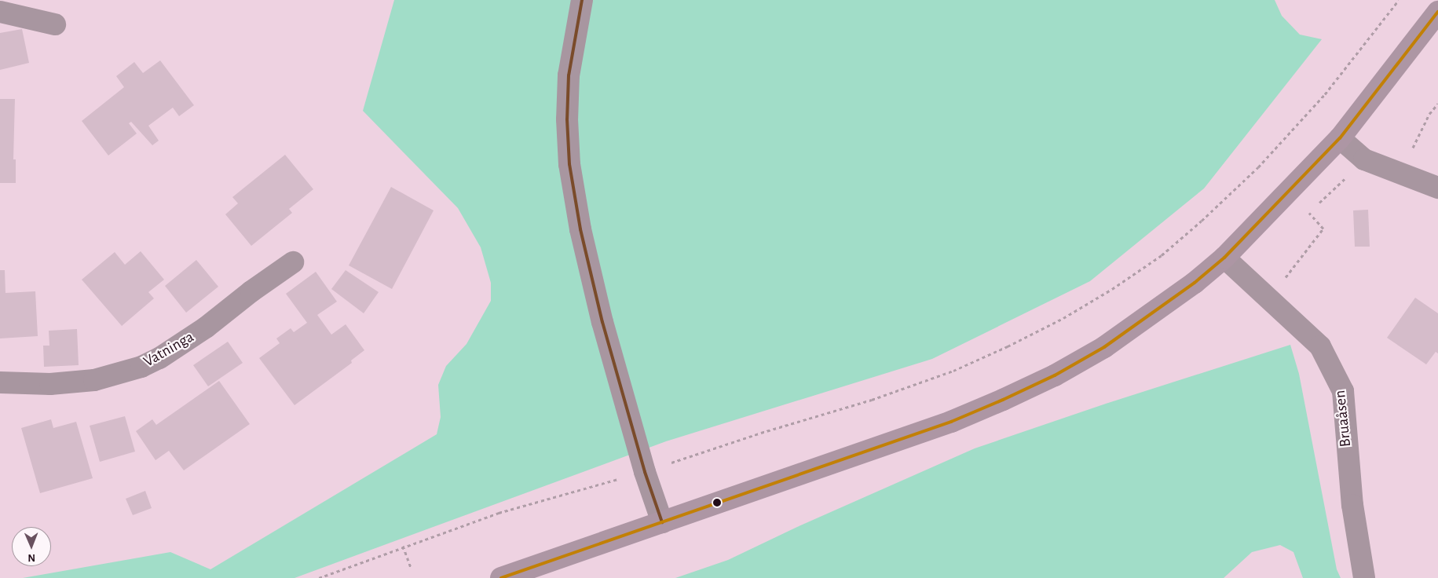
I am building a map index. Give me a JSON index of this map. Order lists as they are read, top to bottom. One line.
{"streets":{"street":["Vatninga","Bruaåsen"]},"north":"bottom"}
